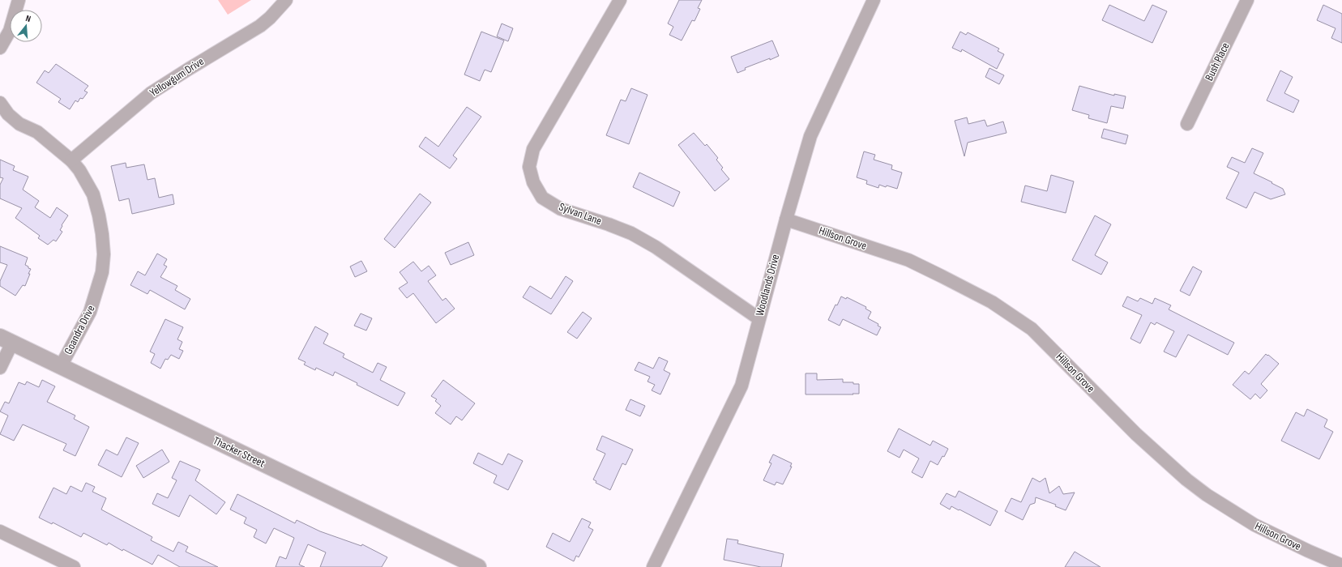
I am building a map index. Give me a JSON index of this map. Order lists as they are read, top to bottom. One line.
{"streets":{"street":["Bush Place","Yellowgum Drive","Sylvan Lane","Hillson Grove","Woodlands Drive","Goandra Drive","Thacker Street"]},"crossings":[["Yellowgum Drive","Goandra Drive"],["Sylvan Lane","Woodlands Drive"],["Hillson Grove","Woodlands Drive"],["Goandra Drive","Thacker Street"]],"north":"top"}
